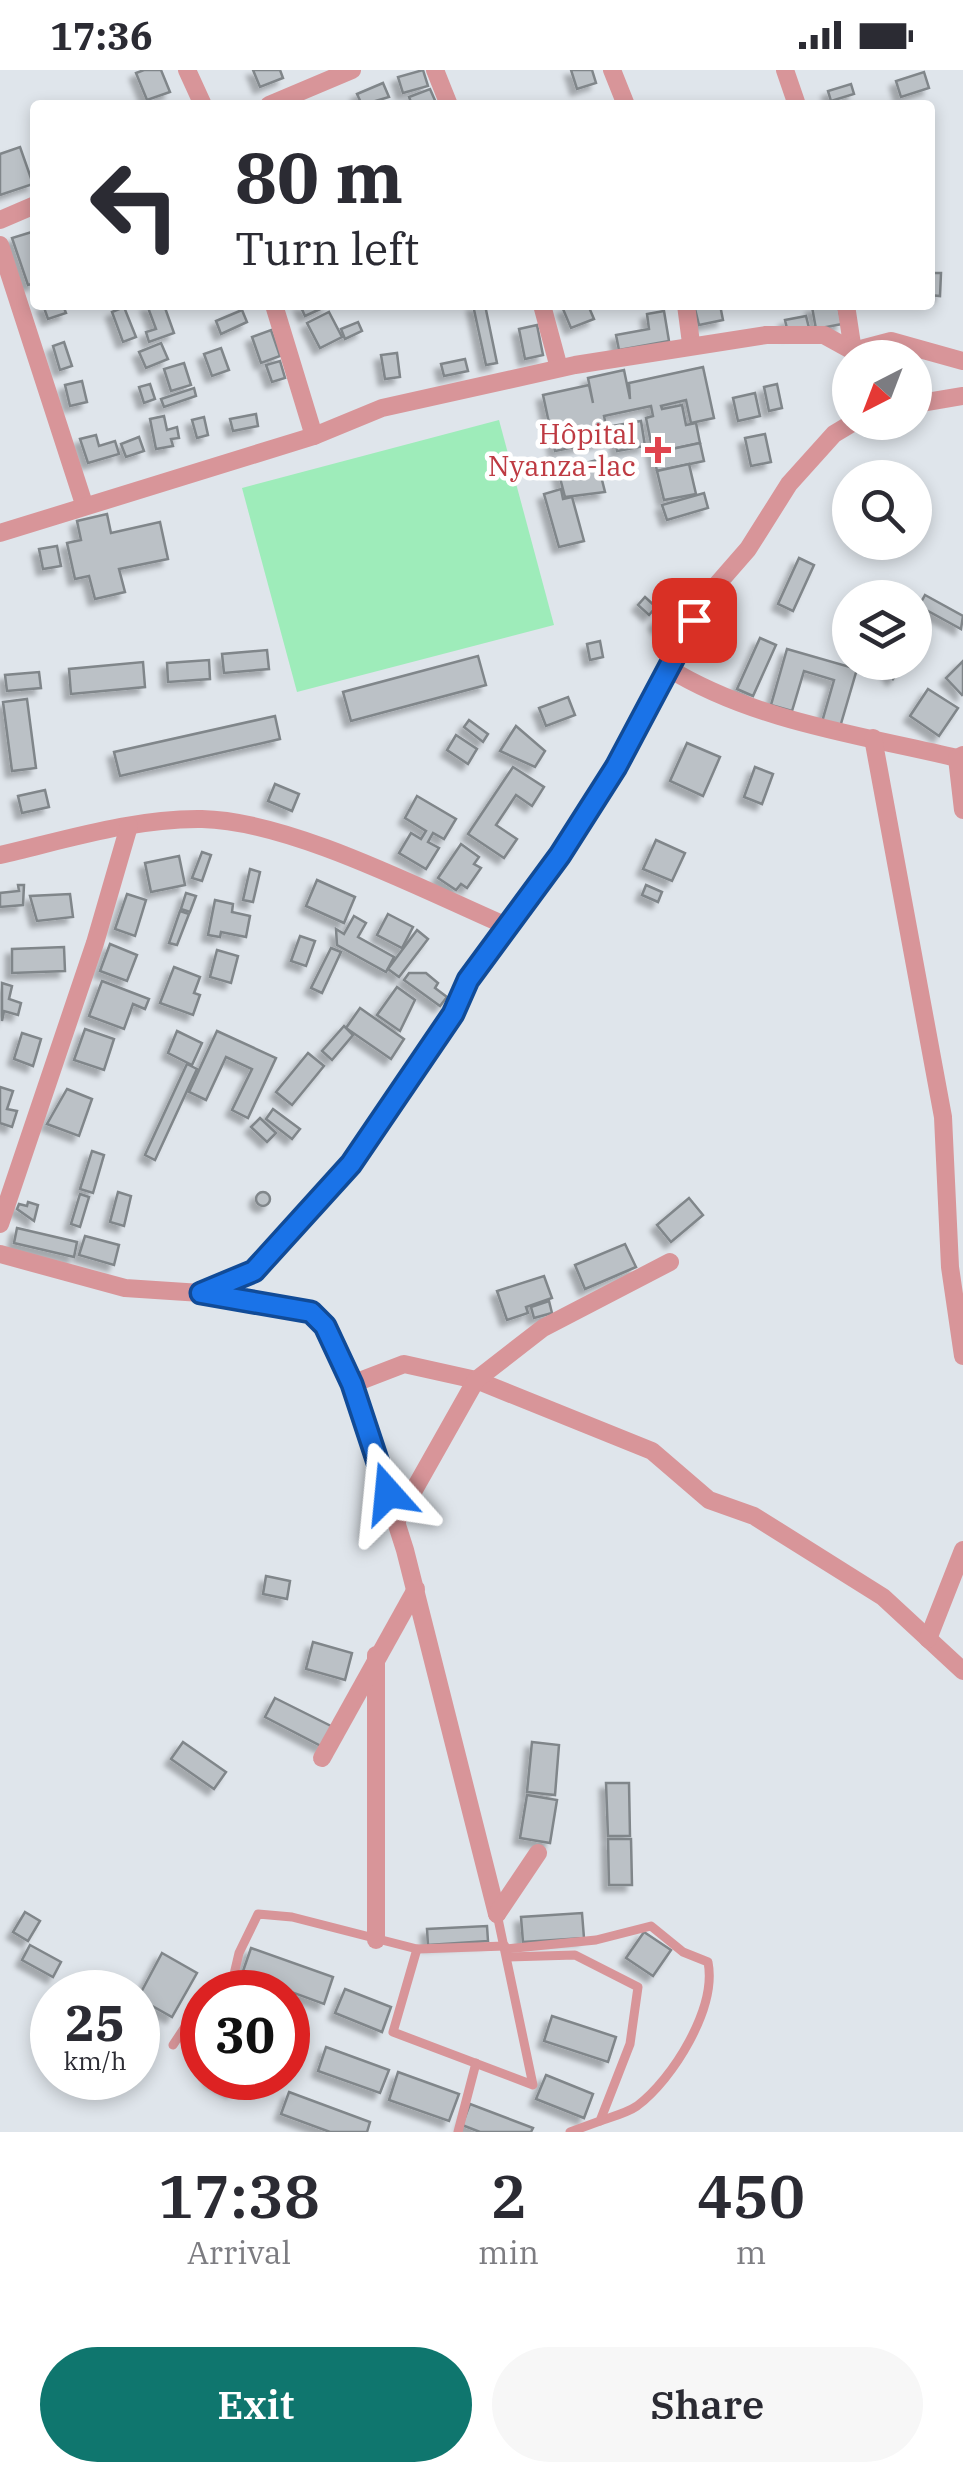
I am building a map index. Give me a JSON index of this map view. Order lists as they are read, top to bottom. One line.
{"places":{"health":["Hôpital Nyanza-lac"]},"north":"bottom left","page":{"status":"17:36","turn":["80 m","Turn left"],"speed":"25 km/h","limit":"30","eta":["17:38","Arrival","2","min","450","m"],"buttons":["Exit","Share"]}}
